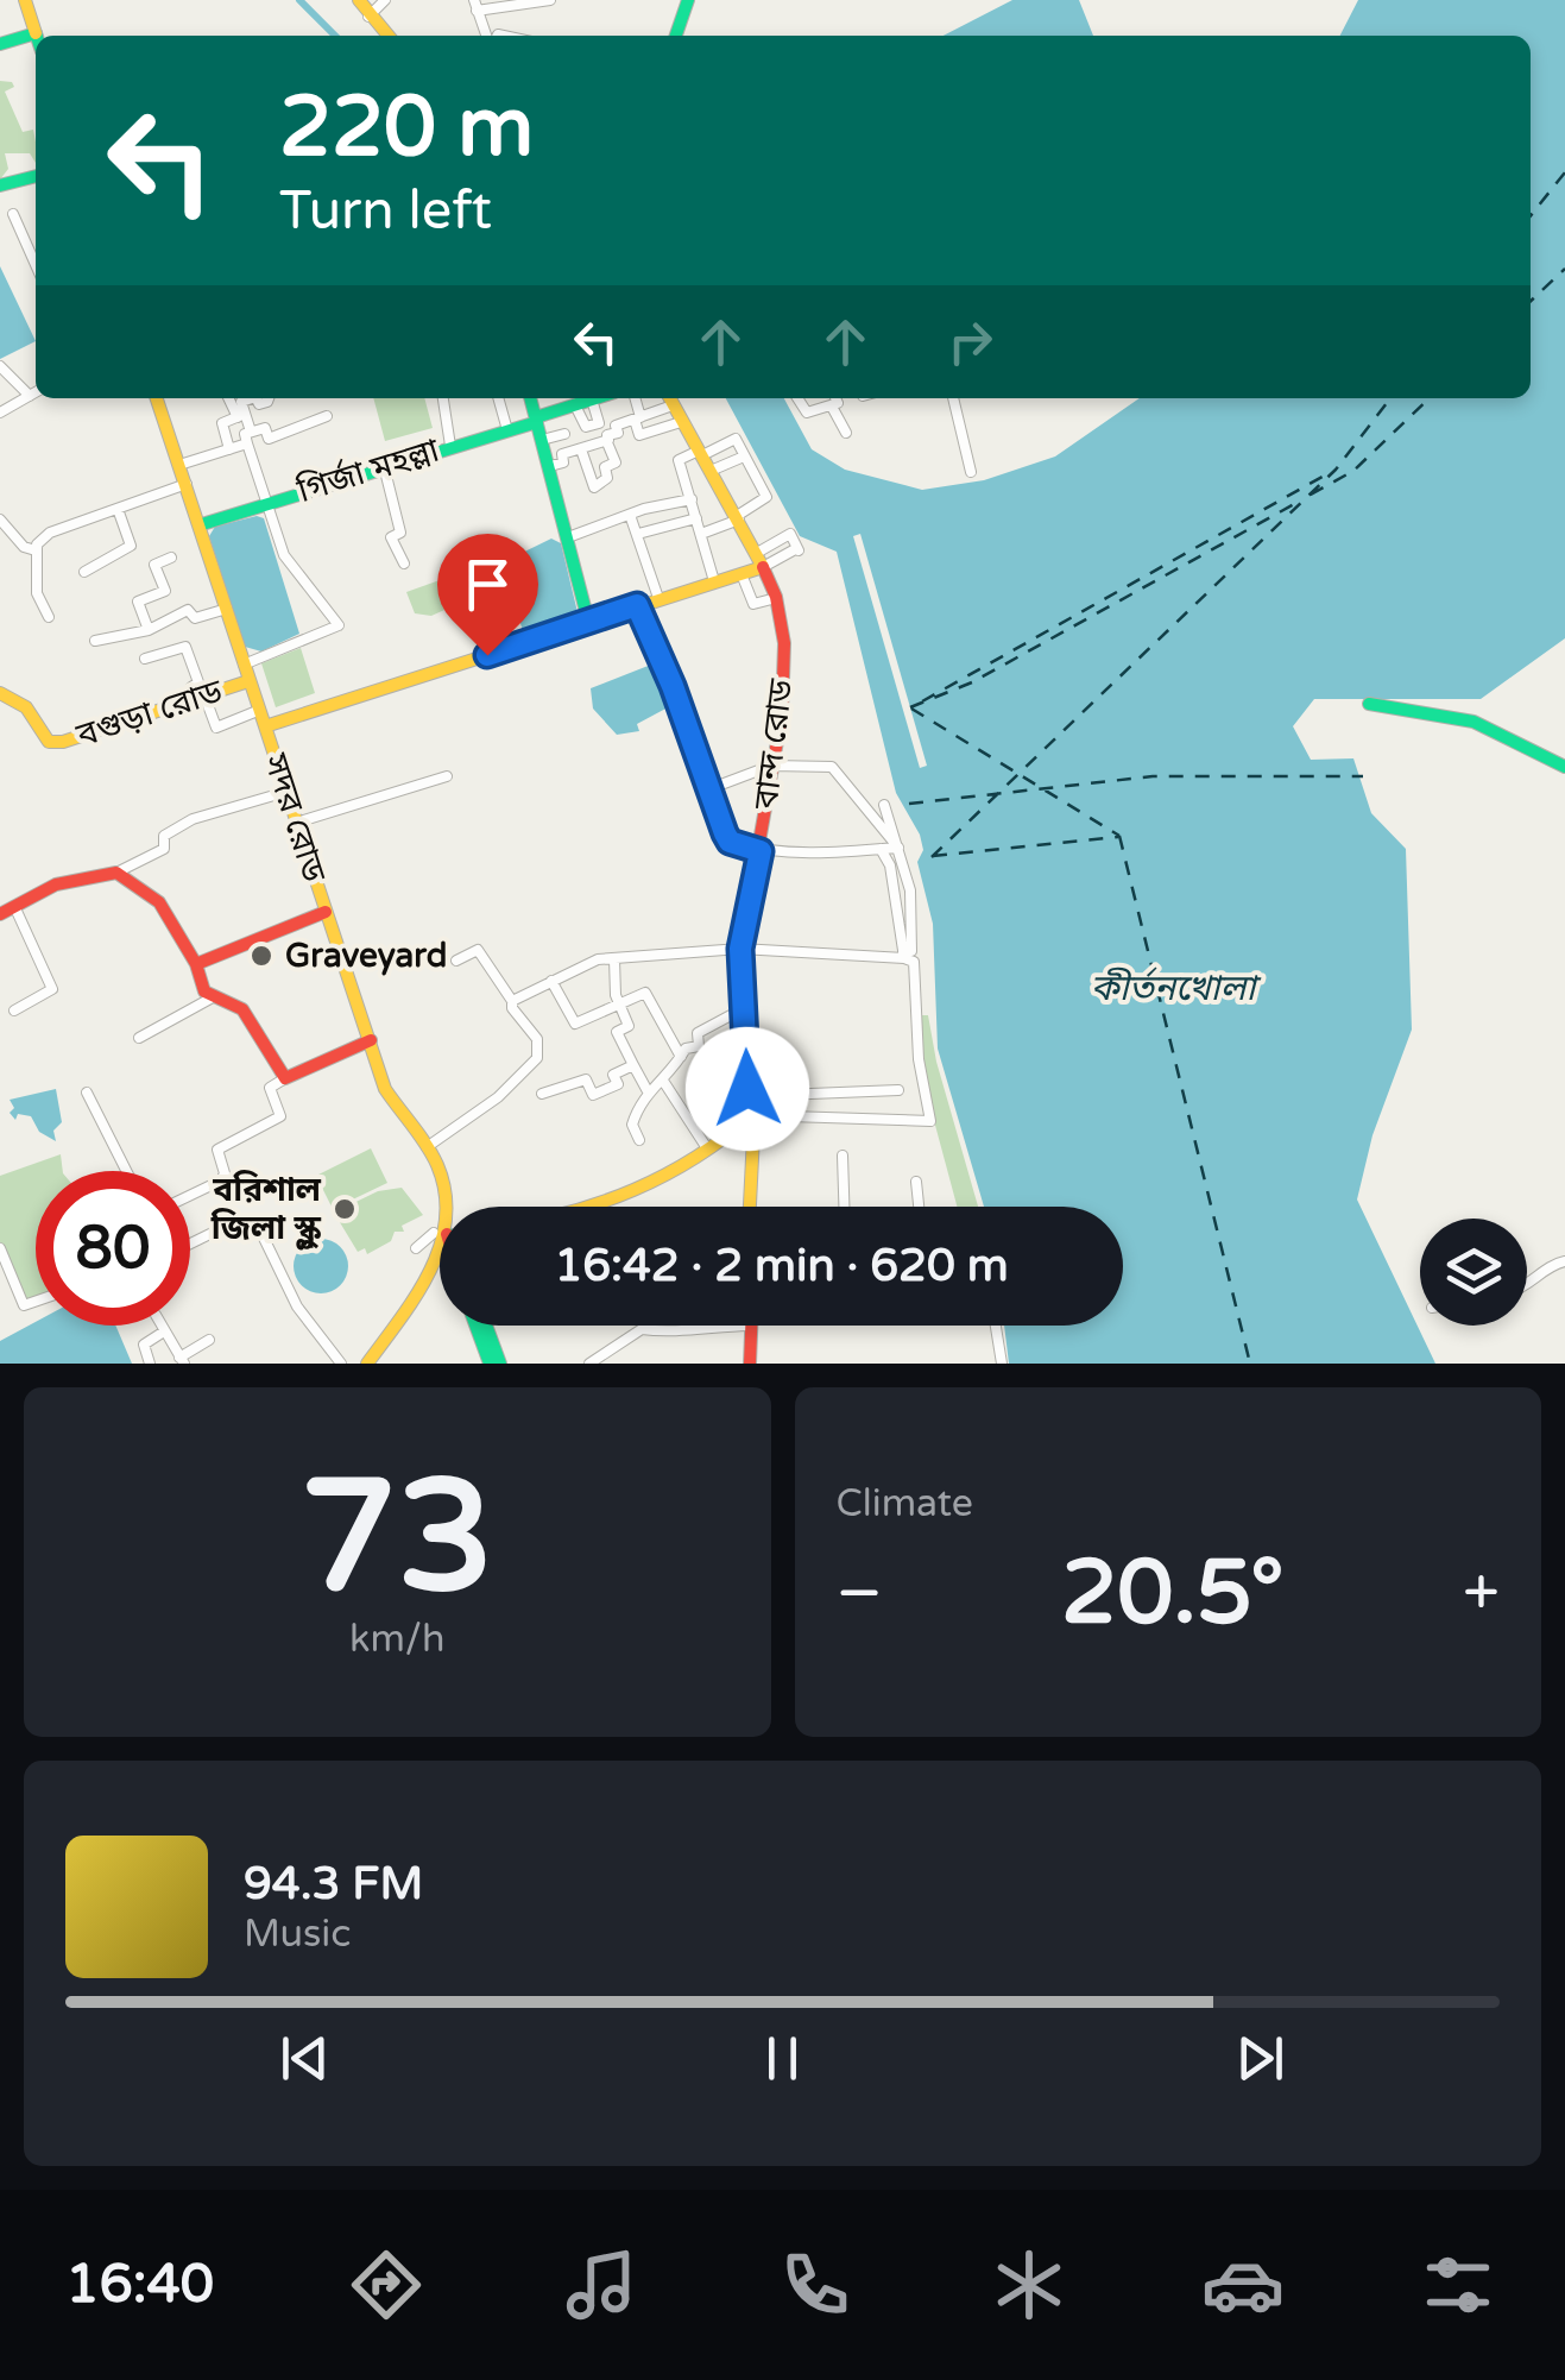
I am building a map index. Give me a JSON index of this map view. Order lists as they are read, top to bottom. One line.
{"streets":{"main road":["গির্জা মহল্লা","বগুড়া রোড","বান্দ রোড","সদর রোড"]},"crossings":[["গির্জা মহল্লা","সদর রোড"],["বগুড়া রোড","সদর রোড"]],"water":["কীর্তনখোলা"],"places":["Graveyard","বরিশাল জিলা স্কুল"],"page":{"turn":["220 m","Turn left"],"limit":"80","trip":"16:42 · 2 min · 620 m","tile":[["73","km/h"],"Climate"],"heat":["−","20.5°","+"],"song":["94.3 FM","Music"],"tabs":"16:40"}}
